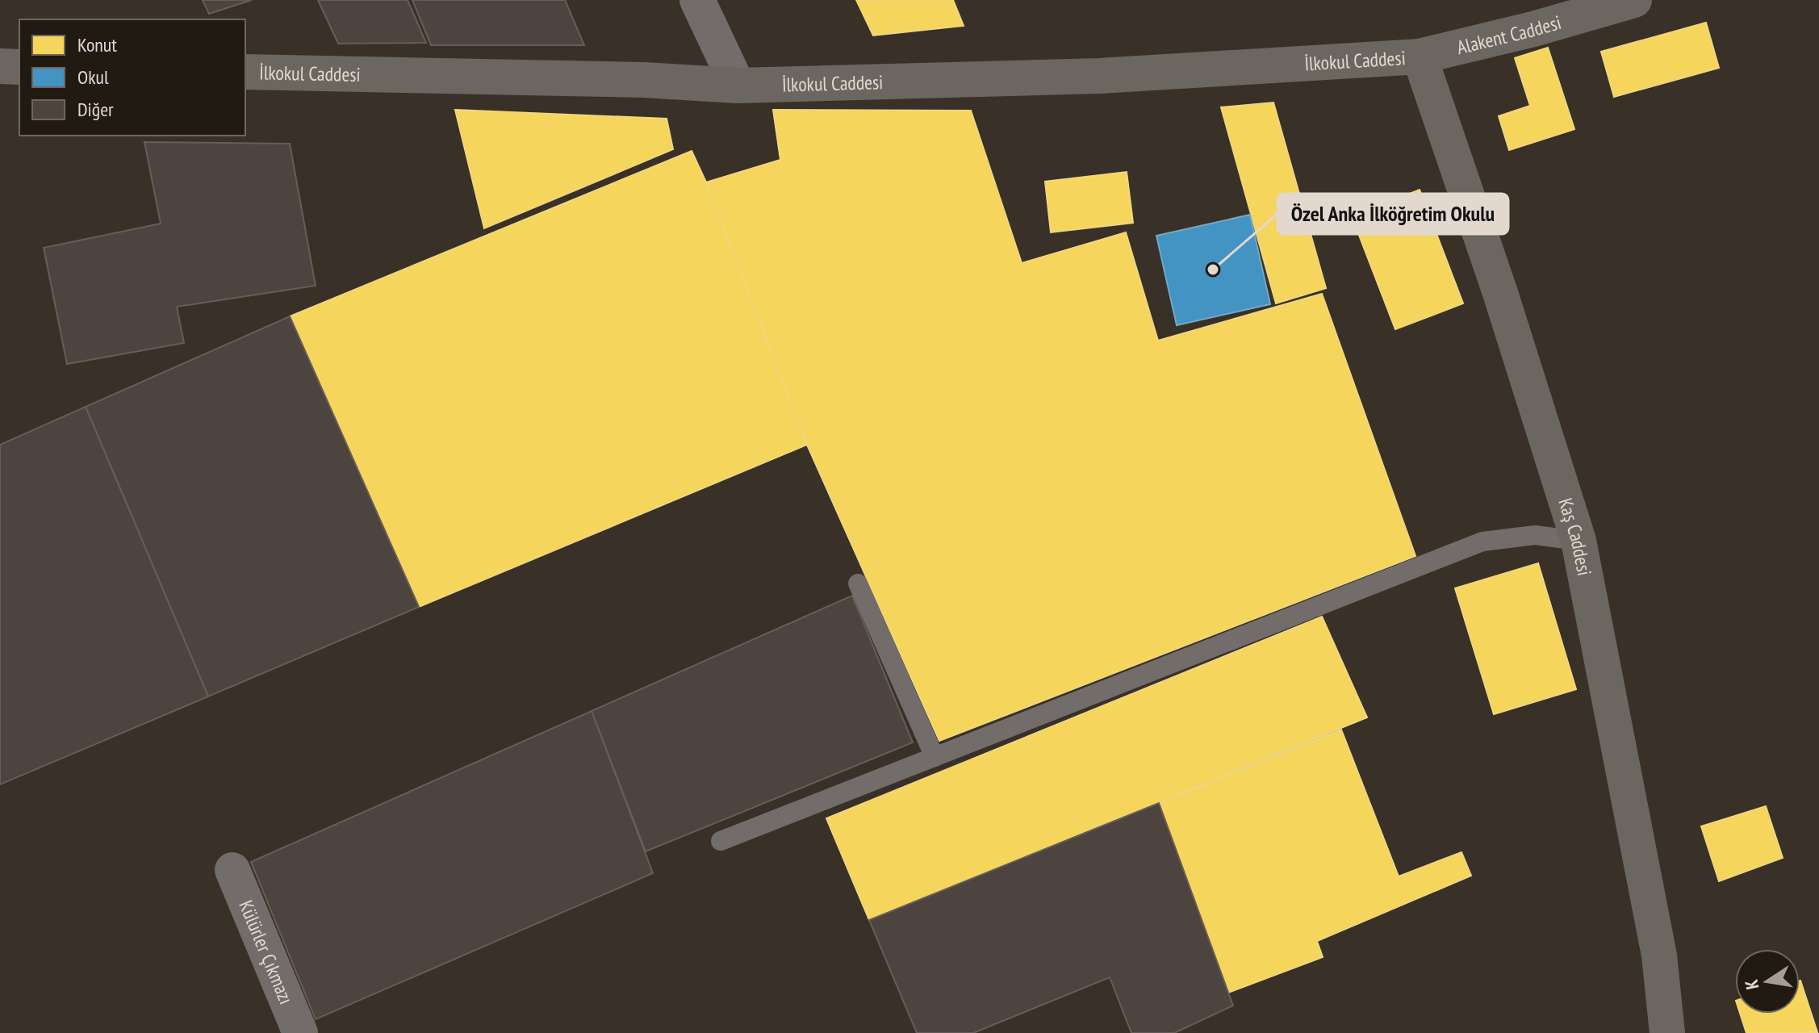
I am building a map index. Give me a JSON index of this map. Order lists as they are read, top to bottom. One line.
{"streets":{"street":["Alakent Caddesi","İlkokul Caddesi","Kaş Caddesi","Külürler Çıkmazı"]},"crossings":[["Alakent Caddesi","İlkokul Caddesi"],["Alakent Caddesi","Kaş Caddesi"],["İlkokul Caddesi","Kaş Caddesi"]],"places":["Özel Anka İlköğretim Okulu"],"legend":["Konut","Okul","Diğer"],"north":"left"}
